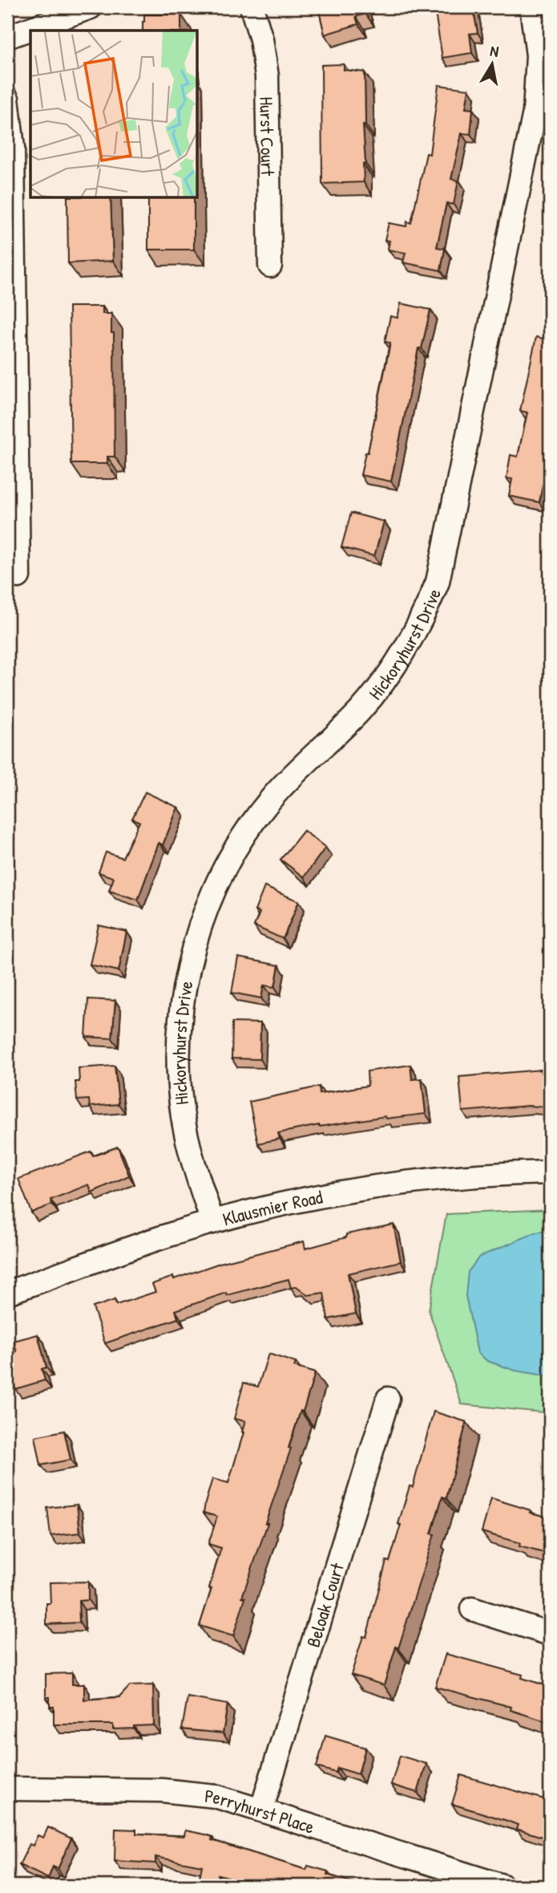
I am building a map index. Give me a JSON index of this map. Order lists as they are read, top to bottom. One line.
{"streets":{"street":["Hurst Court","Hickoryhurst Drive","Klausmier Road","Beloak Court","Perryhurst Place"]},"crossings":[["Hickoryhurst Drive","Klausmier Road"],["Beloak Court","Perryhurst Place"]],"north":"top"}
